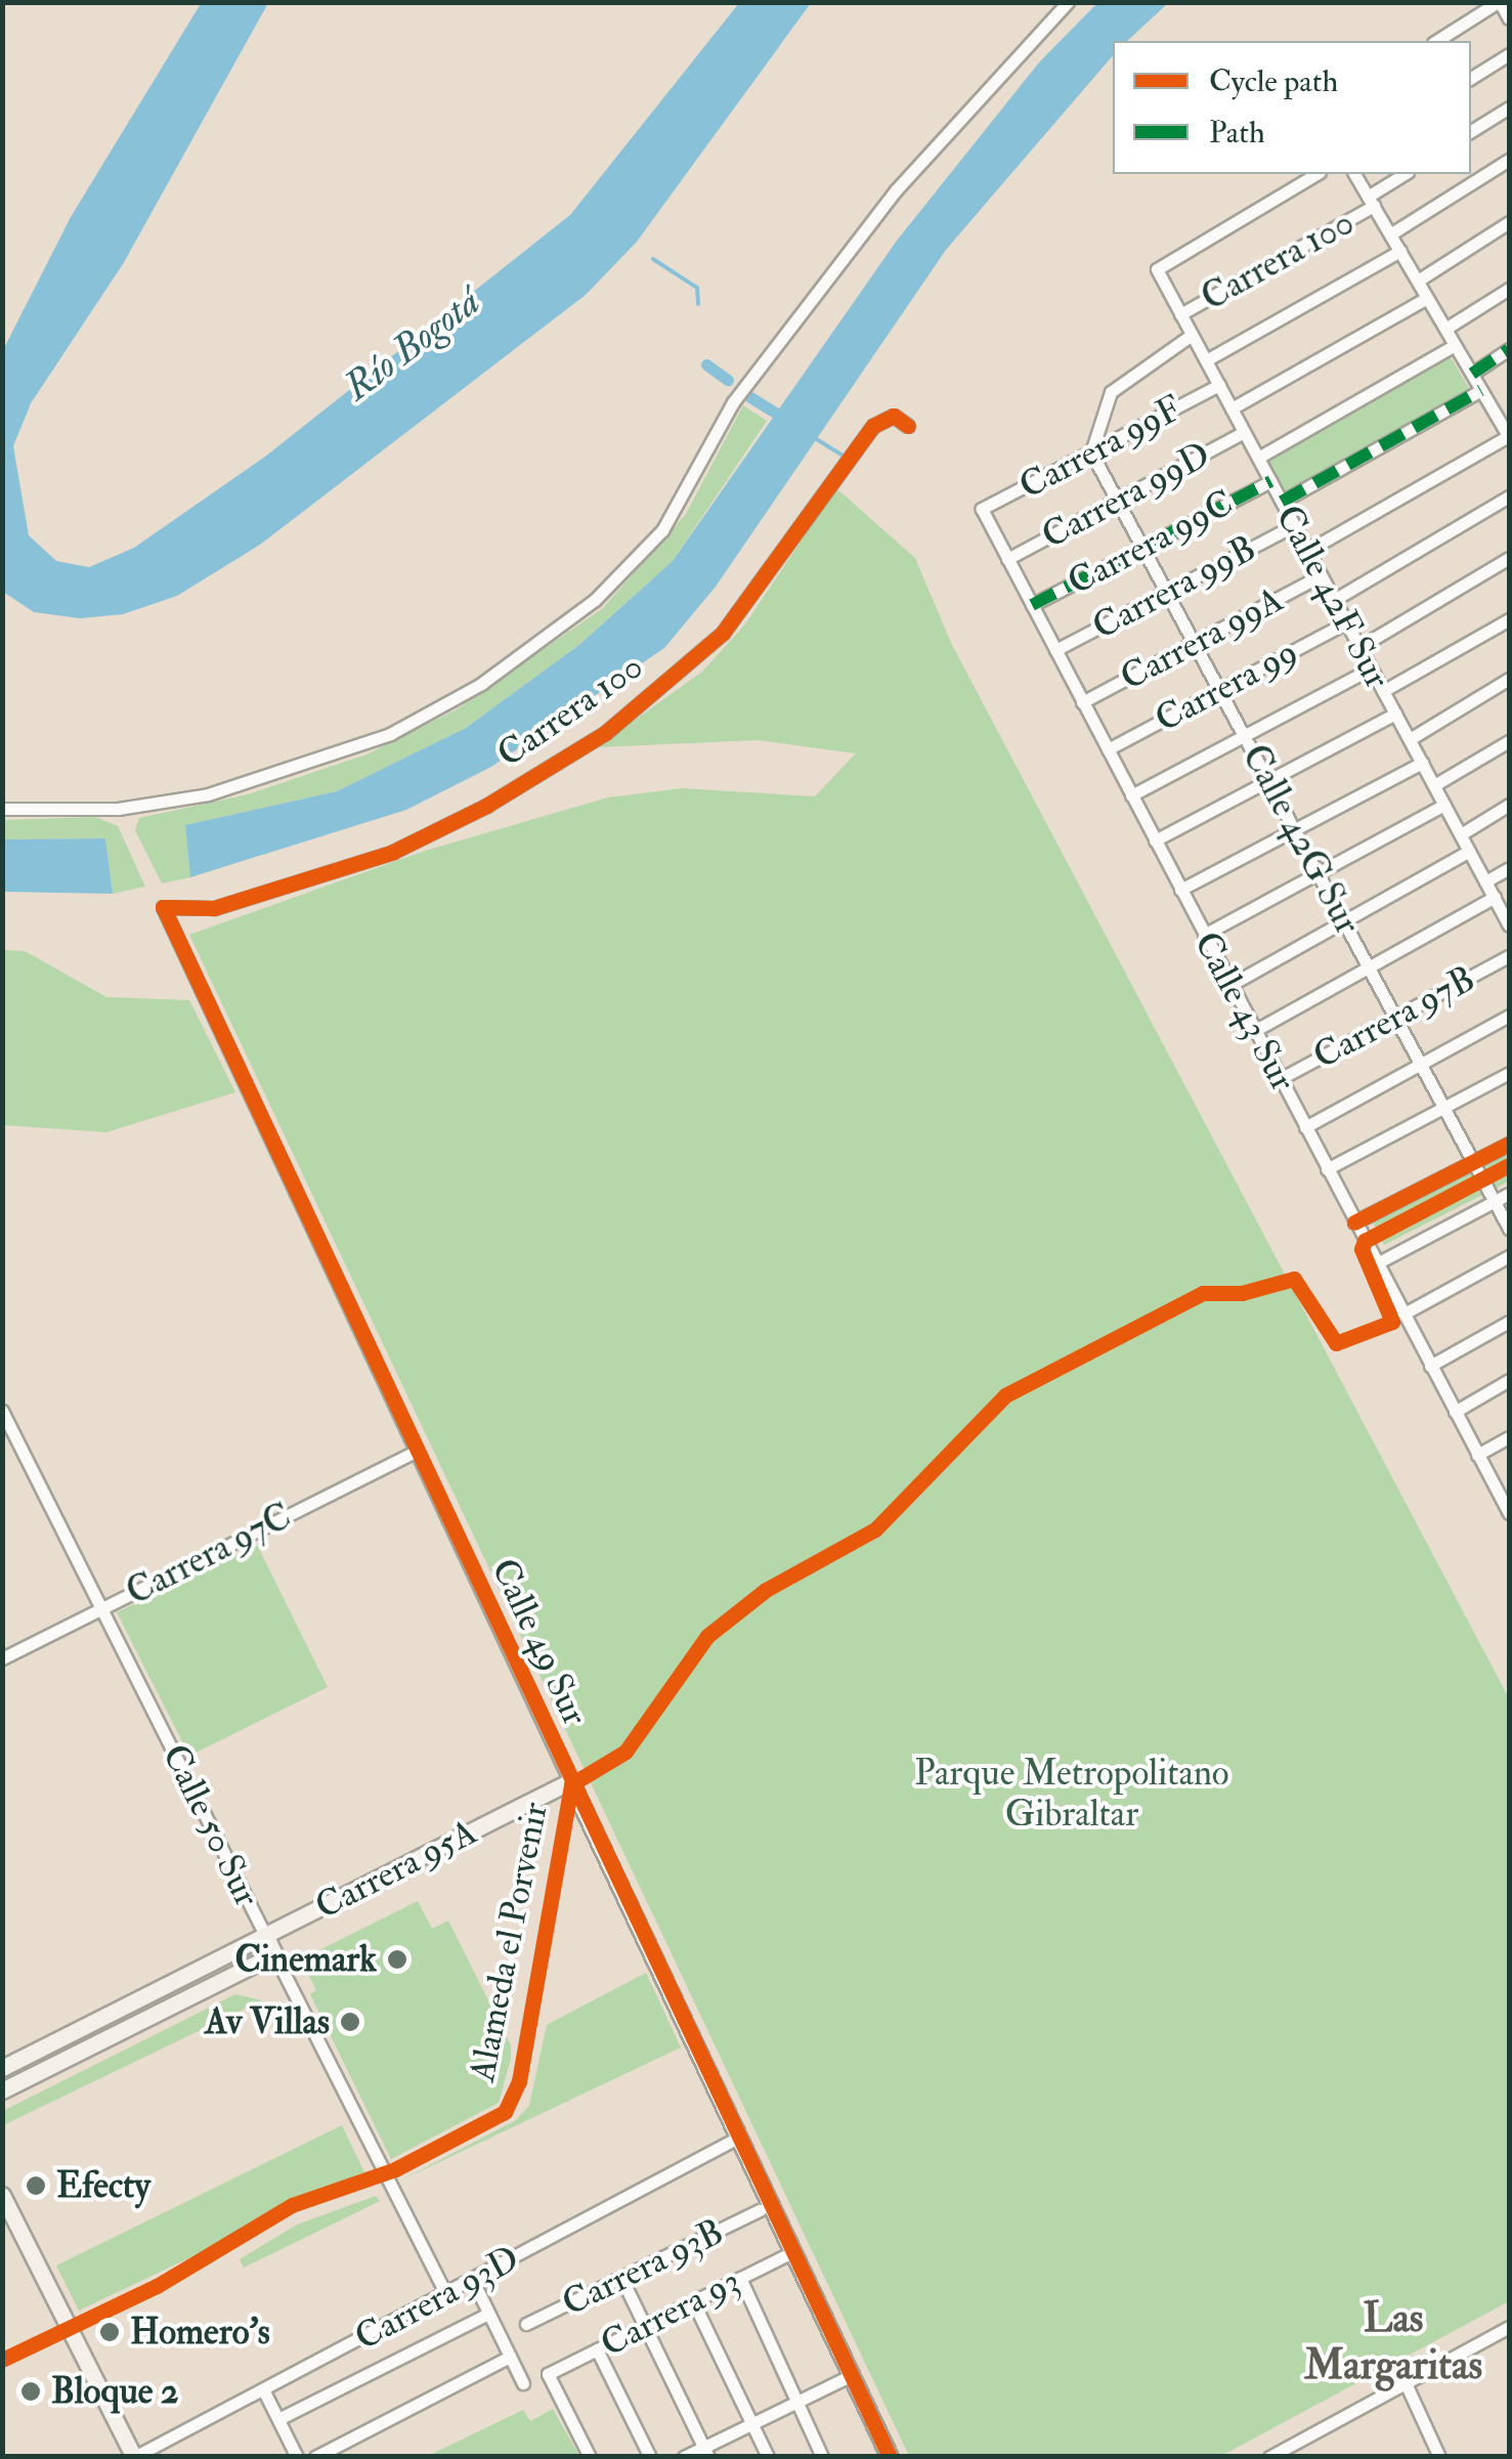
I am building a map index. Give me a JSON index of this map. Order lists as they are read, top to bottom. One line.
{"streets":{"street":["Carrera 100","Carrera 99F","Carrera 99D","Carrera 99C","Carrera 99B","Calle 42F Sur","Carrera 99A","Carrera 99","Calle 42G Sur","Calle 43 Sur","Carrera 97B","Carrera 97C","Calle 49 Sur","Calle 50 Sur","Carrera 95A","Carrera 93B","Carrera 93D","Carrera 93"],"cycle path":["Alameda el Porvenir"]},"crossings":[["Carrera 100","Calle 42F Sur"],["Carrera 100","Calle 49 Sur"],["Carrera 99F","Calle 42F Sur"],["Carrera 99F","Calle 42G Sur"],["Carrera 99F","Calle 43 Sur"],["Carrera 99D","Calle 42F Sur"],["Carrera 99D","Calle 42G Sur"],["Carrera 99D","Calle 43 Sur"],["Carrera 99C","Calle 42F Sur"],["Carrera 99C","Calle 42G Sur"],["Carrera 99C","Calle 43 Sur"],["Carrera 99B","Calle 42F Sur"],["Carrera 99B","Calle 42G Sur"],["Carrera 99B","Calle 43 Sur"],["Calle 42F Sur","Carrera 99A"],["Calle 42F Sur","Carrera 99"],["Carrera 99A","Calle 42G Sur"],["Carrera 99A","Calle 43 Sur"],["Carrera 99","Calle 42G Sur"],["Carrera 99","Calle 43 Sur"],["Calle 42G Sur","Carrera 97B"],["Calle 43 Sur","Carrera 97B"],["Carrera 97C","Calle 49 Sur"],["Carrera 97C","Calle 50 Sur"],["Calle 49 Sur","Carrera 95A"],["Calle 49 Sur","Carrera 93D"],["Calle 49 Sur","Carrera 93"],["Calle 50 Sur","Carrera 95A"],["Calle 50 Sur","Carrera 93D"]],"districts":["Las Margaritas"],"water":["Río Bogotá"],"parks":["Parque Metropolitano Gibraltar"],"places":["Cinemark","Av Villas","Efecty","Homero's","Bloque 2"],"legend":["Cycle path","Path"]}
